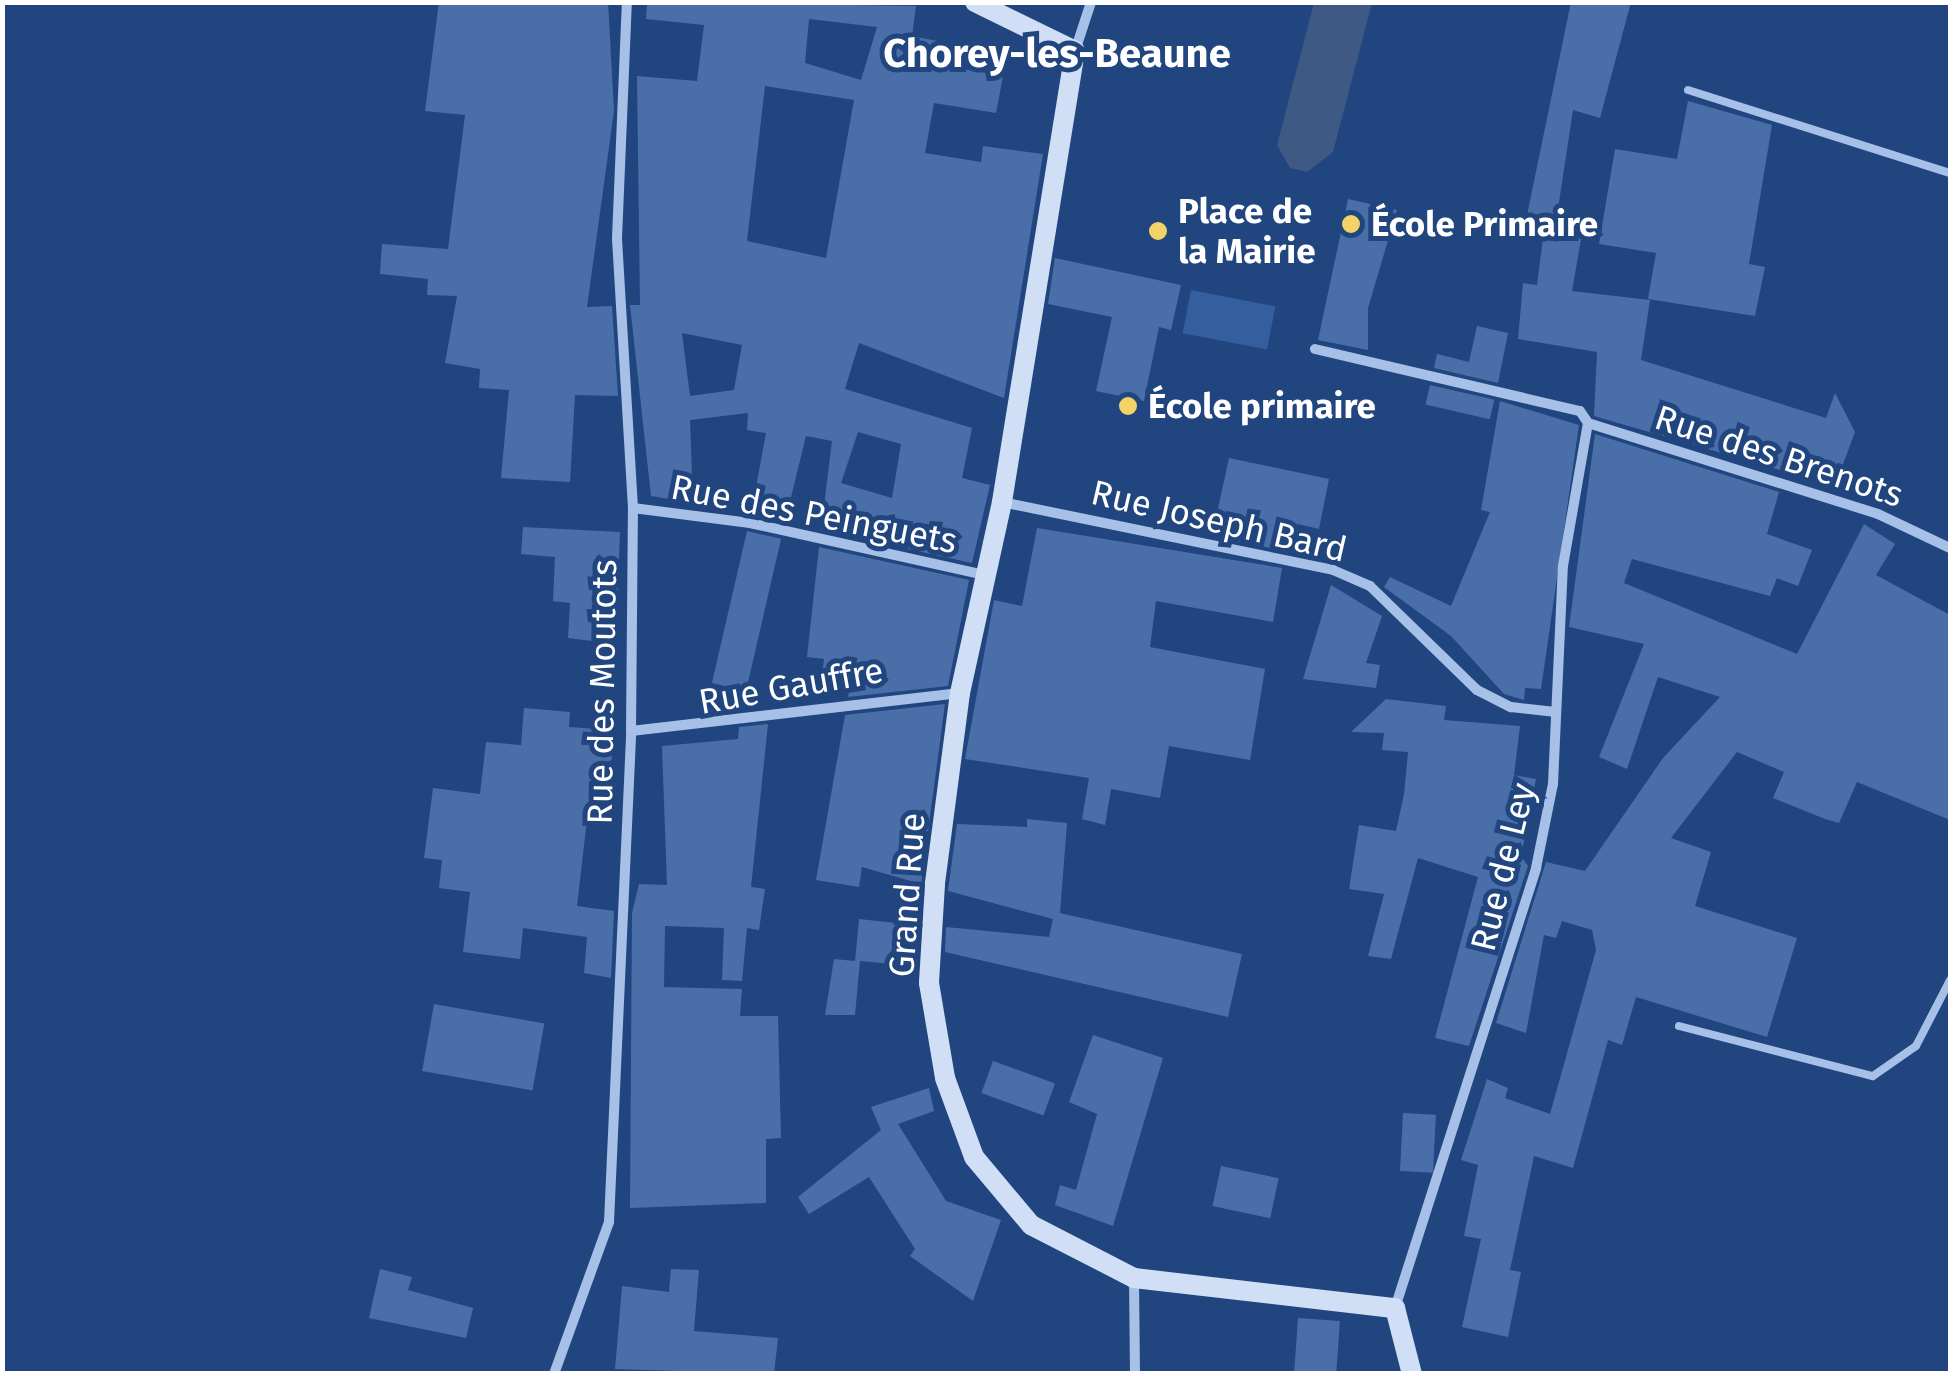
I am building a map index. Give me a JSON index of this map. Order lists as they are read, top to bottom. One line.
{"streets":{"street":["Rue des Brenots","Rue des Peinguets","Rue Joseph Bard","Rue Gauffre","Rue des Moutots","Rue de Ley","Grand Rue"]},"crossings":[["Rue des Brenots","Rue de Ley"],["Rue des Peinguets","Rue des Moutots"],["Rue des Peinguets","Grand Rue"],["Rue Joseph Bard","Rue de Ley"],["Rue Joseph Bard","Grand Rue"],["Rue Gauffre","Rue des Moutots"],["Rue Gauffre","Grand Rue"],["Rue de Ley","Grand Rue"]],"districts":["Chorey-les-Beaune"],"places":["École Primaire","Place de la Mairie","École primaire"]}
